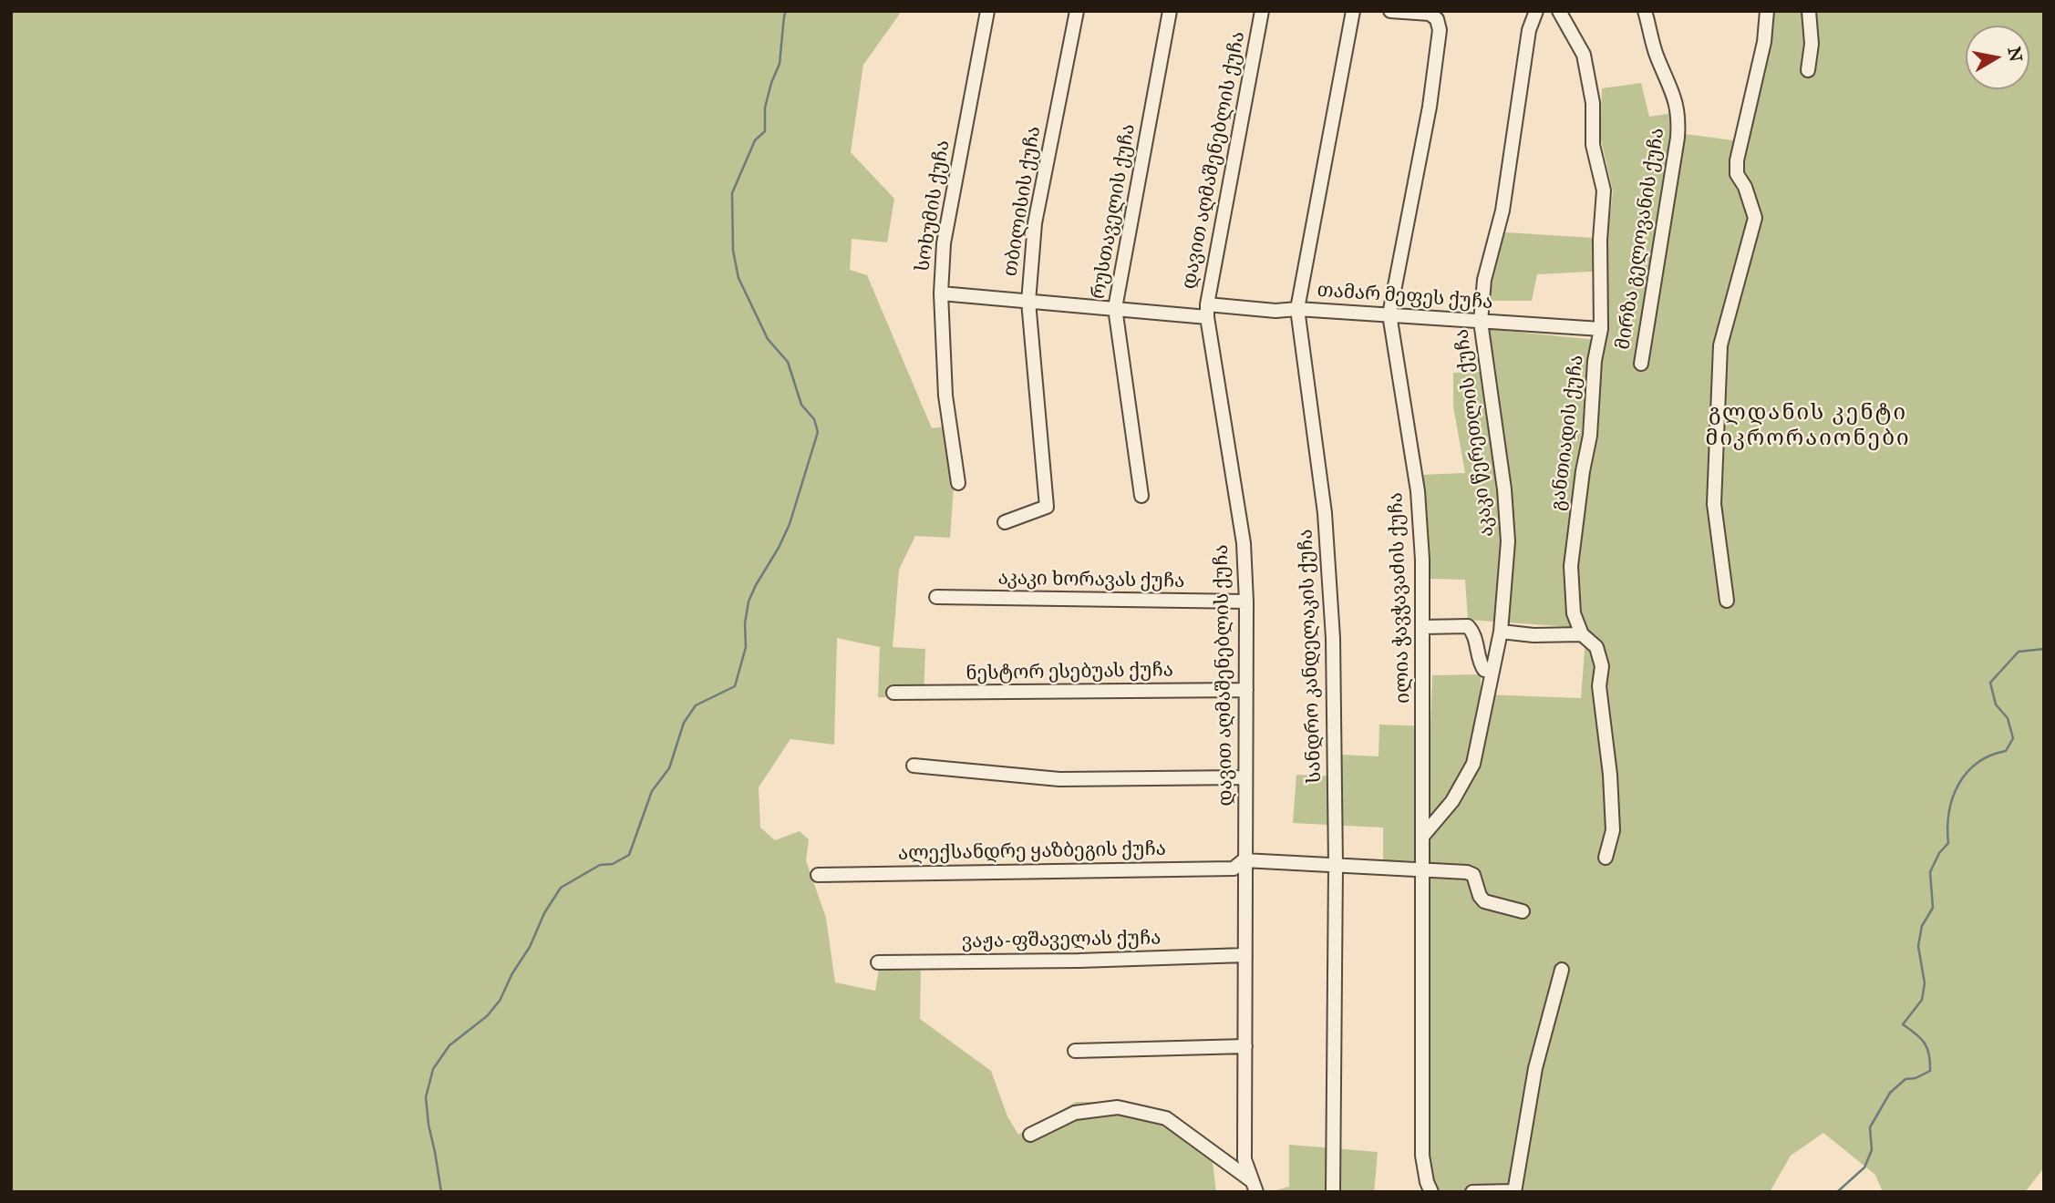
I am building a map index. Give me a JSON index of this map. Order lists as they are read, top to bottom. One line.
{"streets":{"street":["დავით აღმაშენებლის ქუჩა","თბილისის ქუჩა","სოხუმის ქუჩა","რუსთაველის ქუჩა","მირზა გელოვანის ქუჩა","თამარ მეფეს ქუჩა","აკაკი წერეთლის ქუჩა","განთიადის ქუჩა","აკაკი ხორავას ქუჩა","ილია ჭავჭავაძის ქუჩა","სანდრო კანდელაკის ქუჩა","ნესტორ ესებუას ქუჩა","ალექსანდრე ყაზბეგის ქუჩა","ვაჟა-ფშაველას ქუჩა"]},"crossings":[["დავით აღმაშენებლის ქუჩა","თამარ მეფეს ქუჩა"],["დავით აღმაშენებლის ქუჩა","აკაკი ხორავას ქუჩა"],["დავით აღმაშენებლის ქუჩა","ნესტორ ესებუას ქუჩა"],["დავით აღმაშენებლის ქუჩა","ალექსანდრე ყაზბეგის ქუჩა"],["დავით აღმაშენებლის ქუჩა","ვაჟა-ფშაველას ქუჩა"],["თბილისის ქუჩა","თამარ მეფეს ქუჩა"],["სოხუმის ქუჩა","თამარ მეფეს ქუჩა"],["რუსთაველის ქუჩა","თამარ მეფეს ქუჩა"],["თამარ მეფეს ქუჩა","აკაკი წერეთლის ქუჩა"],["თამარ მეფეს ქუჩა","განთიადის ქუჩა"],["თამარ მეფეს ქუჩა","ილია ჭავჭავაძის ქუჩა"],["თამარ მეფეს ქუჩა","სანდრო კანდელაკის ქუჩა"],["აკაკი წერეთლის ქუჩა","ილია ჭავჭავაძის ქუჩა"],["ილია ჭავჭავაძის ქუჩა","ალექსანდრე ყაზბეგის ქუჩა"],["სანდრო კანდელაკის ქუჩა","ალექსანდრე ყაზბეგის ქუჩა"]],"districts":["გლდანის კენტი მიკრორაიონები"],"north":"right"}
